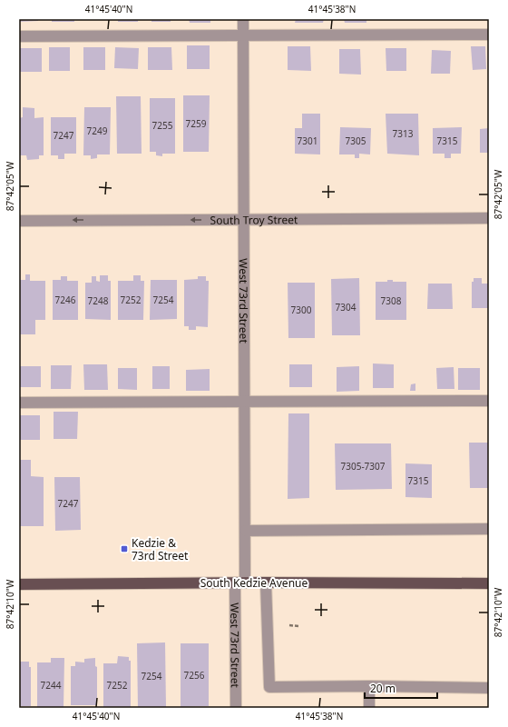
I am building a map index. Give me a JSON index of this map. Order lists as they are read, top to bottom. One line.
{"streets":{"main road":["South Kedzie Avenue"],"street":["South Troy Street","West 73rd Street"]},"crossings":[["South Troy Street","West 73rd Street"],["West 73rd Street","South Kedzie Avenue"]],"one_way":["South Troy Street"],"places":{"transit":["Kedzie & 73rd Street"]},"house_numbers":["7259","7255","7249","7313","7247","7301","7305","7315","7246","7252","7254","7248","7308","7304","7300","7305-7307","7315","7247","7256","7254","7244","7252"],"scale_bar":"20 m","coordinates":["41°45'40\"N","41°45'38\"N","87°42'05\"W","87°42'10\"W"]}
